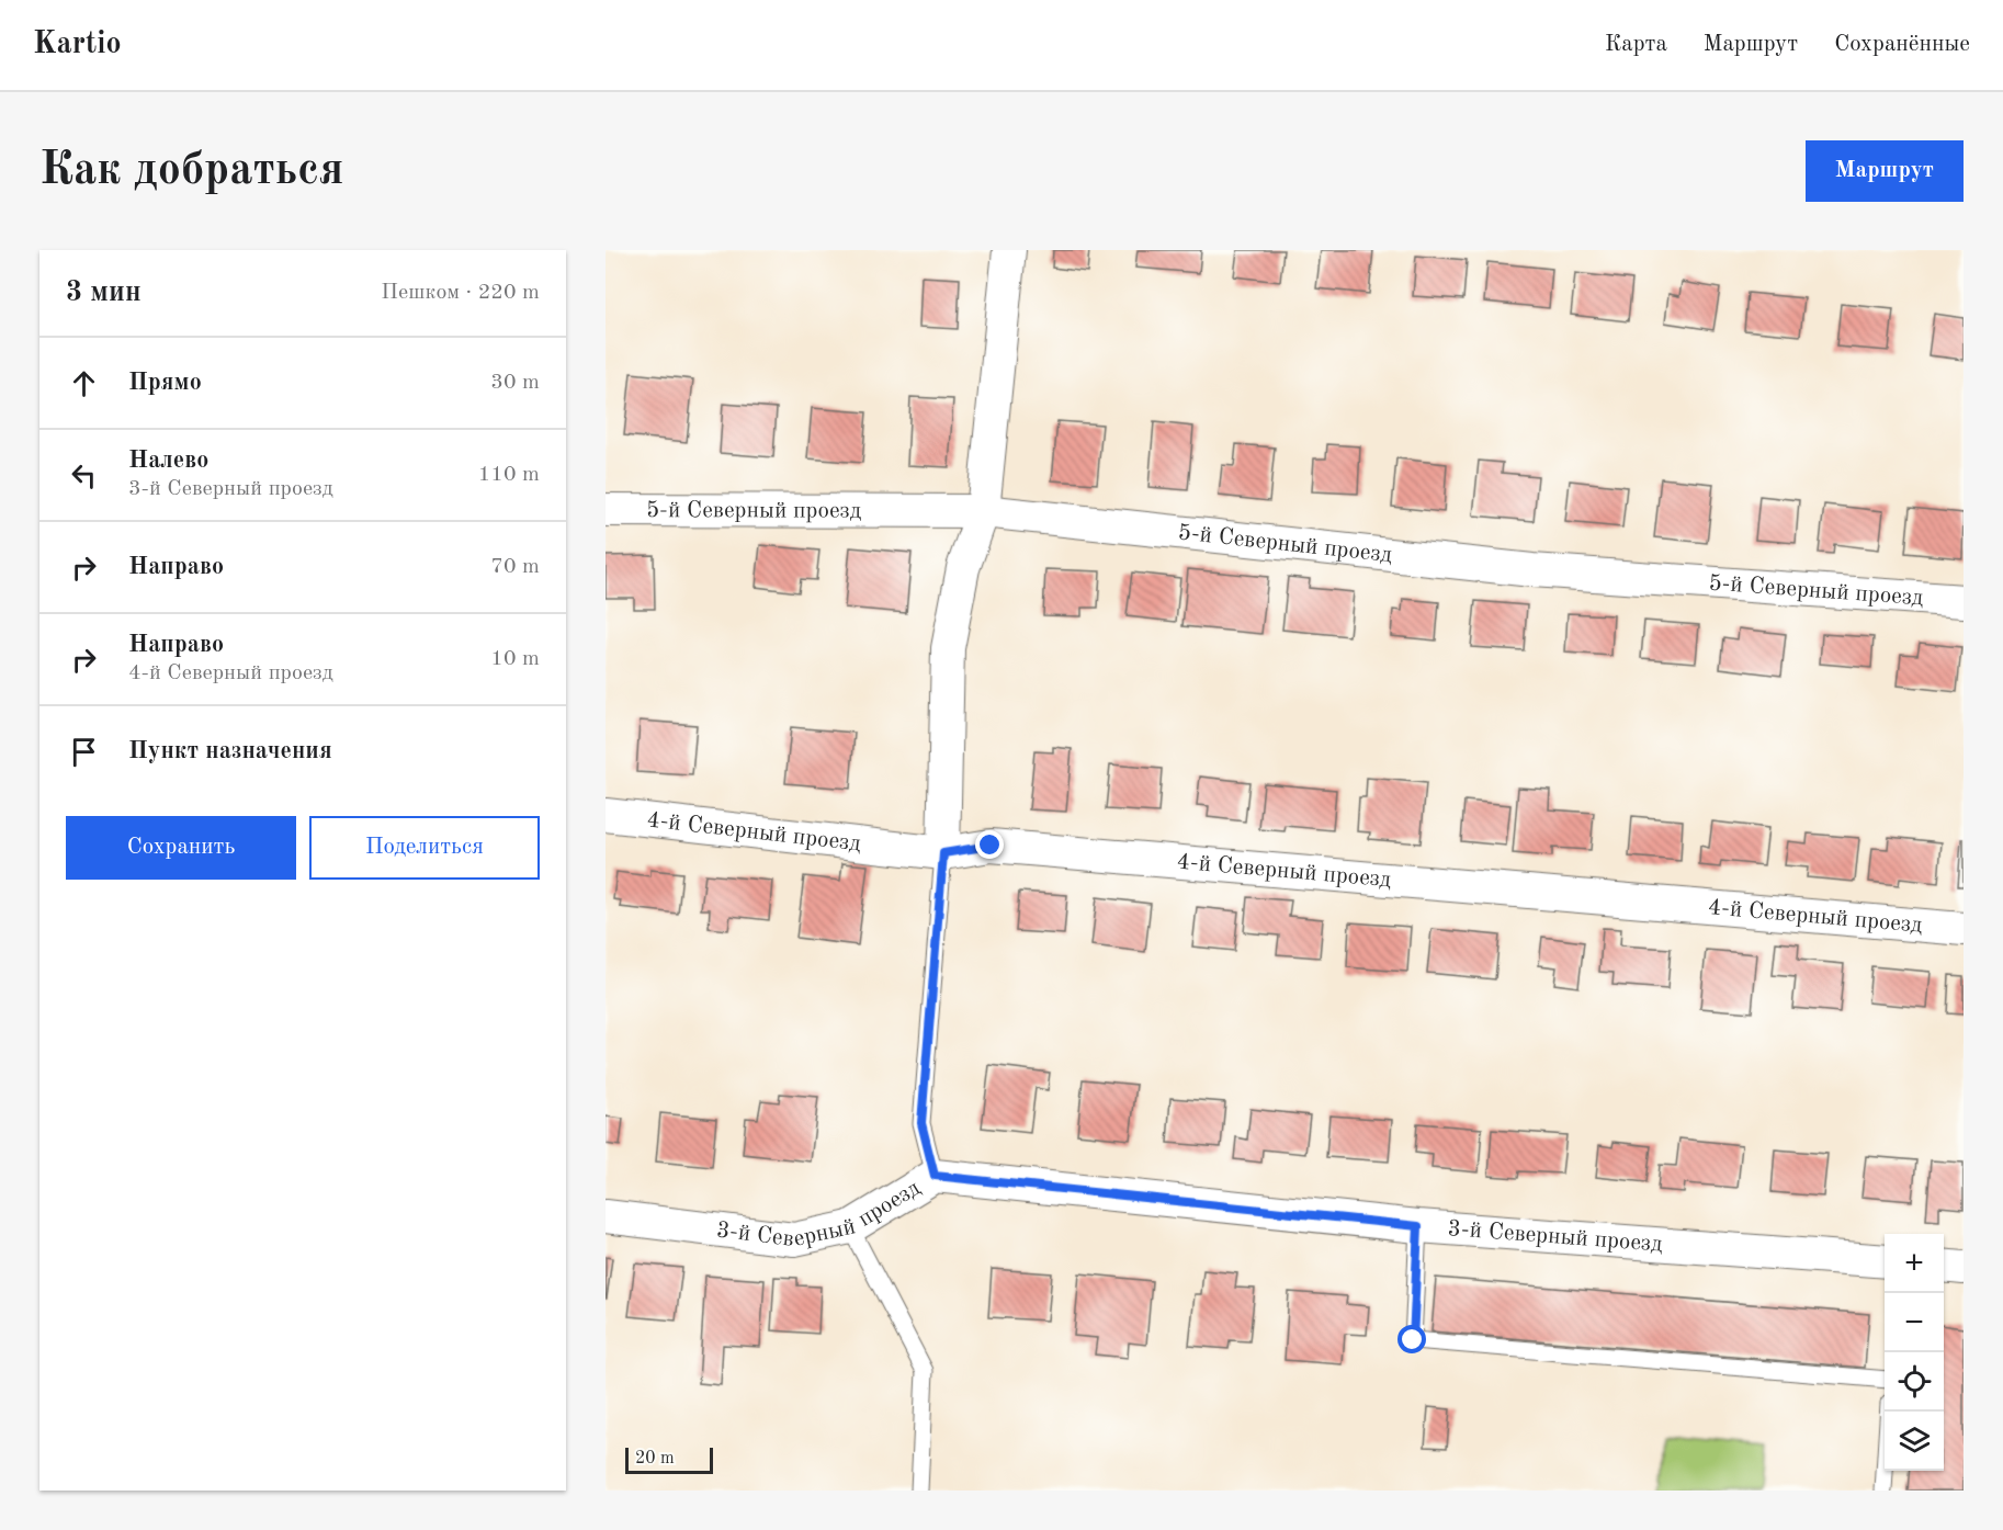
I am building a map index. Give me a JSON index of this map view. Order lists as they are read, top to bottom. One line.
{"streets":{"street":["5-й Северный проезд","4-й Северный проезд","3-й Северный проезд"]},"scale_bar":"20 m","page":{"header":"Kartio","nav":["Карта","Маршрут","Сохранённые"],"buttons":["Маршрут",["Сохранить","Поделиться"]],"title":"Как добраться","heading":["3 мин","Пешком · 220 m"],"list":[["Прямо","30 m"],["Налево","3-й Северный проезд","110 m"],["Направо","70 m"],["Направо","4-й Северный проезд","10 m"],"Пункт назначения"],"map_buttons":["+","−"],"scale":"20 m"}}
